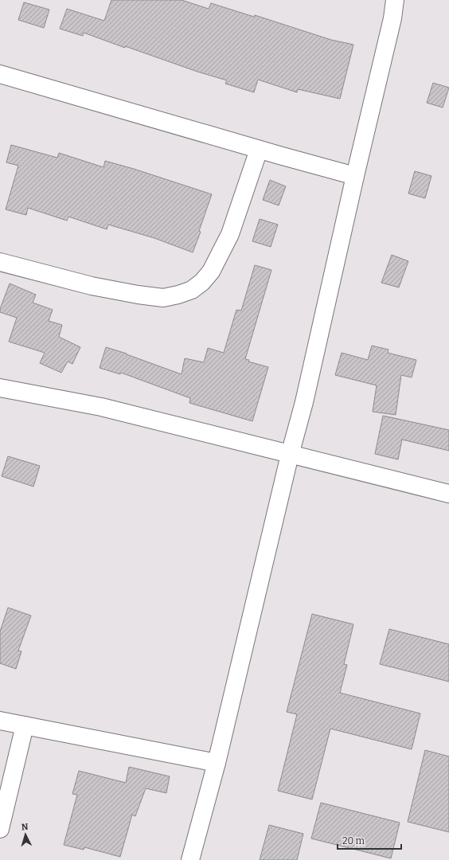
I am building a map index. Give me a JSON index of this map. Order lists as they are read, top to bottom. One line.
{"scale_bar":"20 m","north":"top"}
